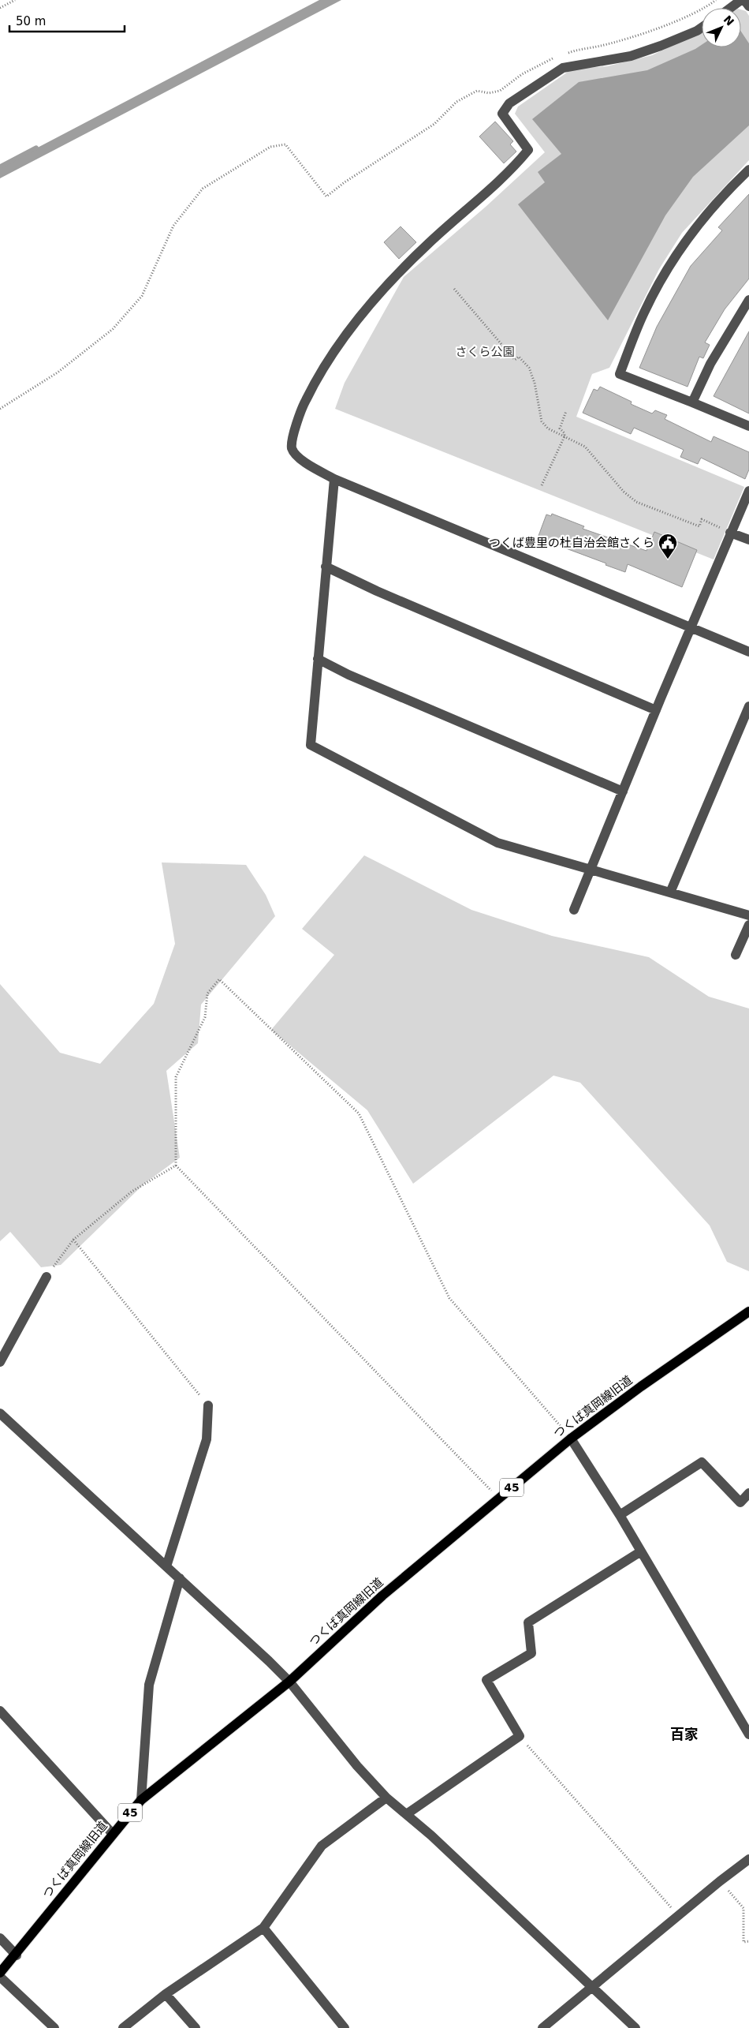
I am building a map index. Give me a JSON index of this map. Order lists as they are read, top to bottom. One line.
{"streets":{"main road":["つくば真岡線旧道","45"]},"districts":["百家"],"parks":["さくら公園"],"places":{"public building":["つくば豊里の杜自治会館さくら"]},"scale_bar":"50 m","north":"top right"}
